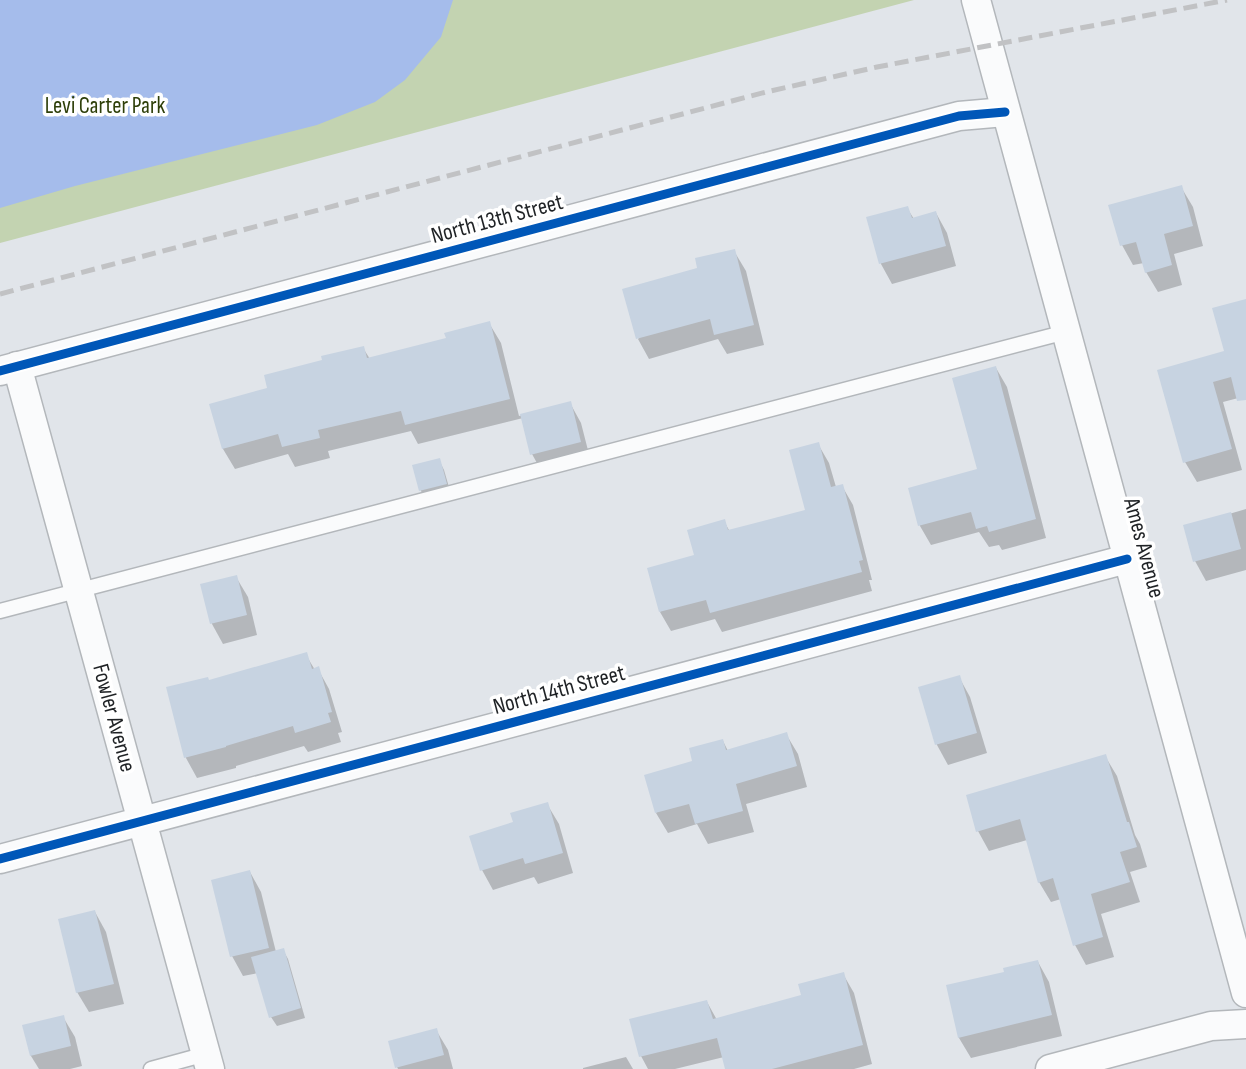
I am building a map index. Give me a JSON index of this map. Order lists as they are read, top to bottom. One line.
{"streets":{"street":["North 13th Street","Ames Avenue","North 14th Street","Fowler Avenue"]},"crossings":[["North 13th Street","Ames Avenue"],["North 13th Street","Fowler Avenue"],["Ames Avenue","North 14th Street"],["North 14th Street","Fowler Avenue"]],"parks":["Levi Carter Park"]}
